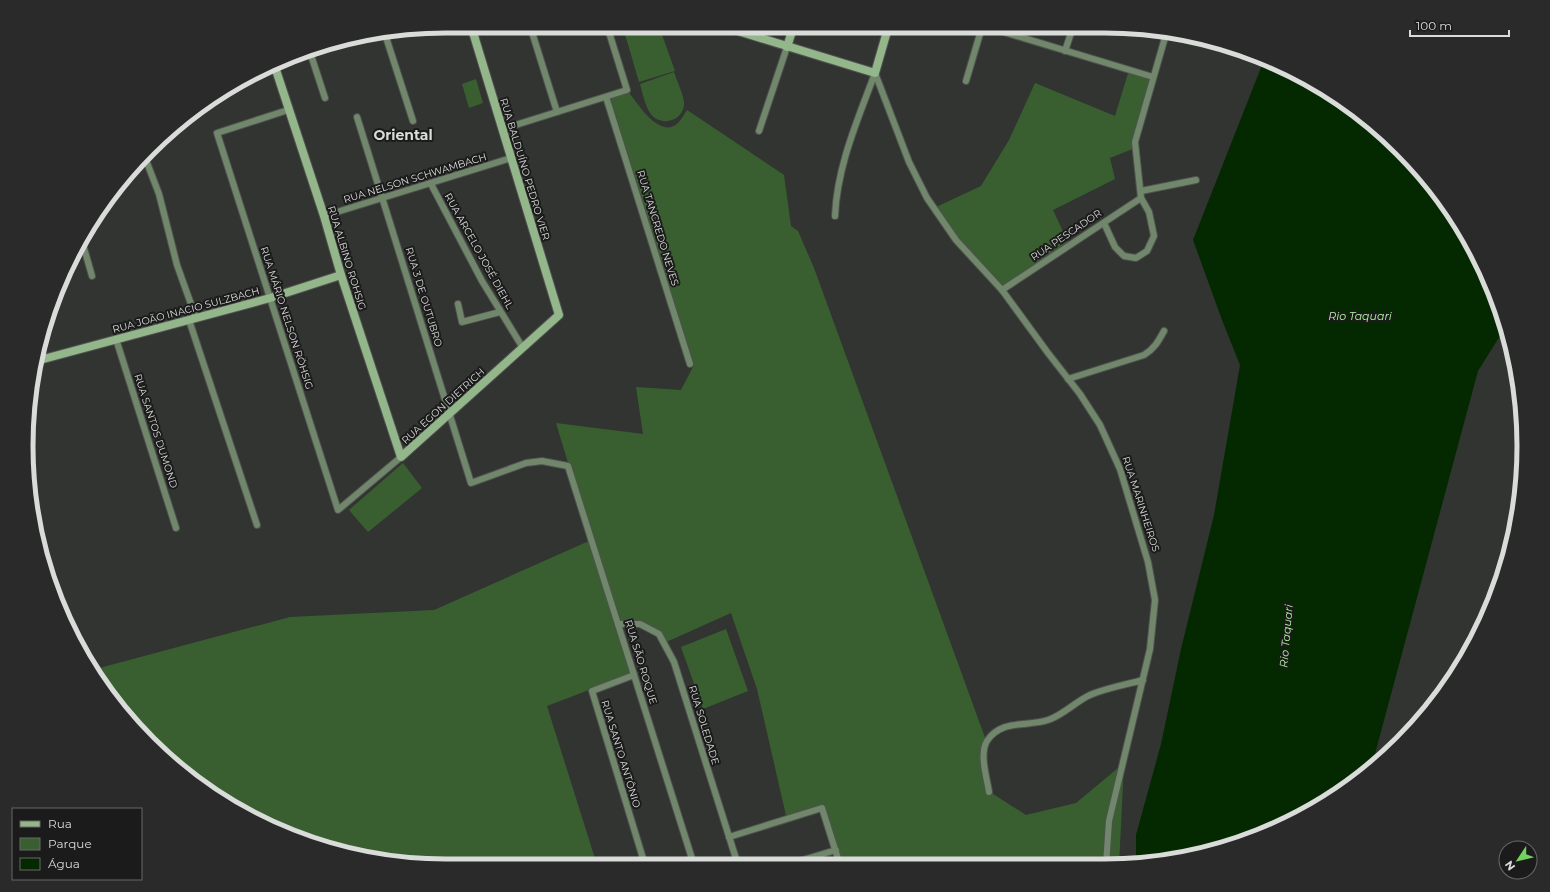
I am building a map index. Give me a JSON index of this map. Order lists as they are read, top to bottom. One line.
{"streets":{"street":["RUA BALDUÍNO PEDRO VIER","RUA NELSON SCHWAMBACH","RUA TANCREDO NEVES","RUA PESCADOR","RUA ARCELO JOSÉ DIEHL","RUA ALBINO ROHSIG","RUA 3 DE OUTUBRO","RUA JOÃO INACIO SULZBACH","RUA MÁRIO NELSON RÖHSIG","RUA EGON DIETRICH","RUA SANTOS DUMOND","RUA MARINHEIROS","RUA SÃO ROQUE","RUA SOLEDADE","RUA SANTO ANTÔNIO"]},"crossings":[["RUA BALDUÍNO PEDRO VIER","RUA NELSON SCHWAMBACH"],["RUA BALDUÍNO PEDRO VIER","RUA EGON DIETRICH"],["RUA NELSON SCHWAMBACH","RUA ARCELO JOSÉ DIEHL"],["RUA NELSON SCHWAMBACH","RUA ALBINO ROHSIG"],["RUA NELSON SCHWAMBACH","RUA 3 DE OUTUBRO"],["RUA PESCADOR","RUA MARINHEIROS"],["RUA ARCELO JOSÉ DIEHL","RUA EGON DIETRICH"],["RUA ALBINO ROHSIG","RUA JOÃO INACIO SULZBACH"],["RUA ALBINO ROHSIG","RUA MÁRIO NELSON RÖHSIG"],["RUA ALBINO ROHSIG","RUA EGON DIETRICH"],["RUA 3 DE OUTUBRO","RUA EGON DIETRICH"],["RUA 3 DE OUTUBRO","RUA SÃO ROQUE"],["RUA JOÃO INACIO SULZBACH","RUA MÁRIO NELSON RÖHSIG"],["RUA JOÃO INACIO SULZBACH","RUA SANTOS DUMOND"],["RUA MÁRIO NELSON RÖHSIG","RUA EGON DIETRICH"],["RUA SÃO ROQUE","RUA SOLEDADE"],["RUA SÃO ROQUE","RUA SANTO ANTÔNIO"]],"districts":["Oriental"],"water":["Rio Taquari"],"legend":["Rua","Parque","Água"],"scale_bar":"100 m","north":"bottom left"}
